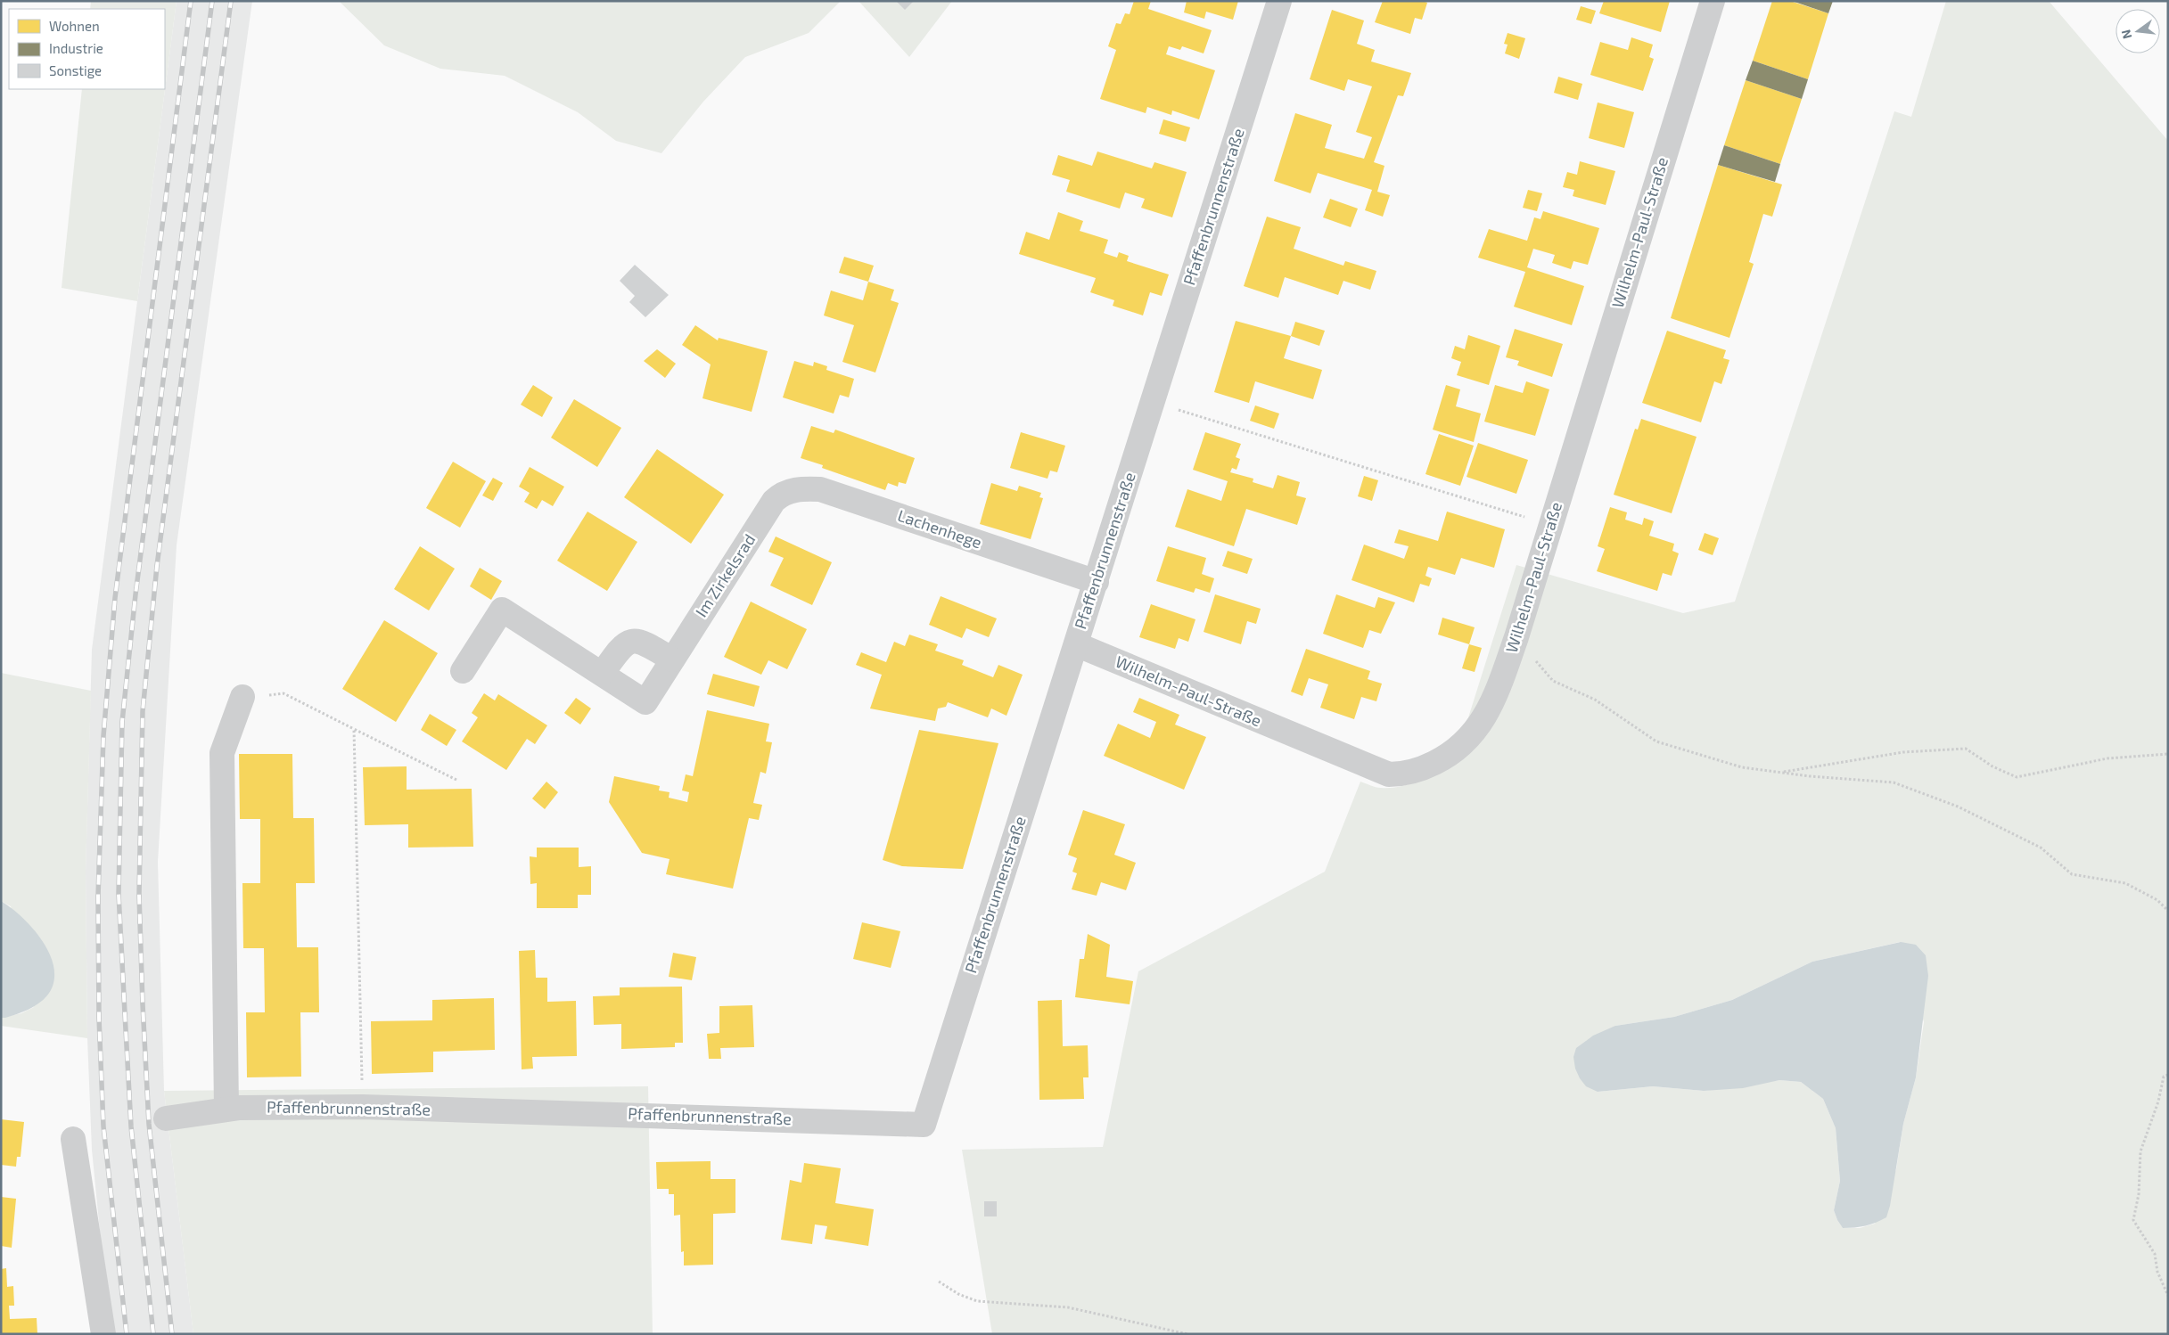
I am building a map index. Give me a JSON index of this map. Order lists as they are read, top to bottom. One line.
{"streets":{"street":["Pfaffenbrunnenstraße","Wilhelm-Paul-Straße","Lachenhege","Im Zirkelsrad"]},"crossings":[["Pfaffenbrunnenstraße","Wilhelm-Paul-Straße"],["Pfaffenbrunnenstraße","Lachenhege"],["Lachenhege","Im Zirkelsrad"]],"legend":["Wohnen","Industrie","Sonstige"],"north":"left"}
